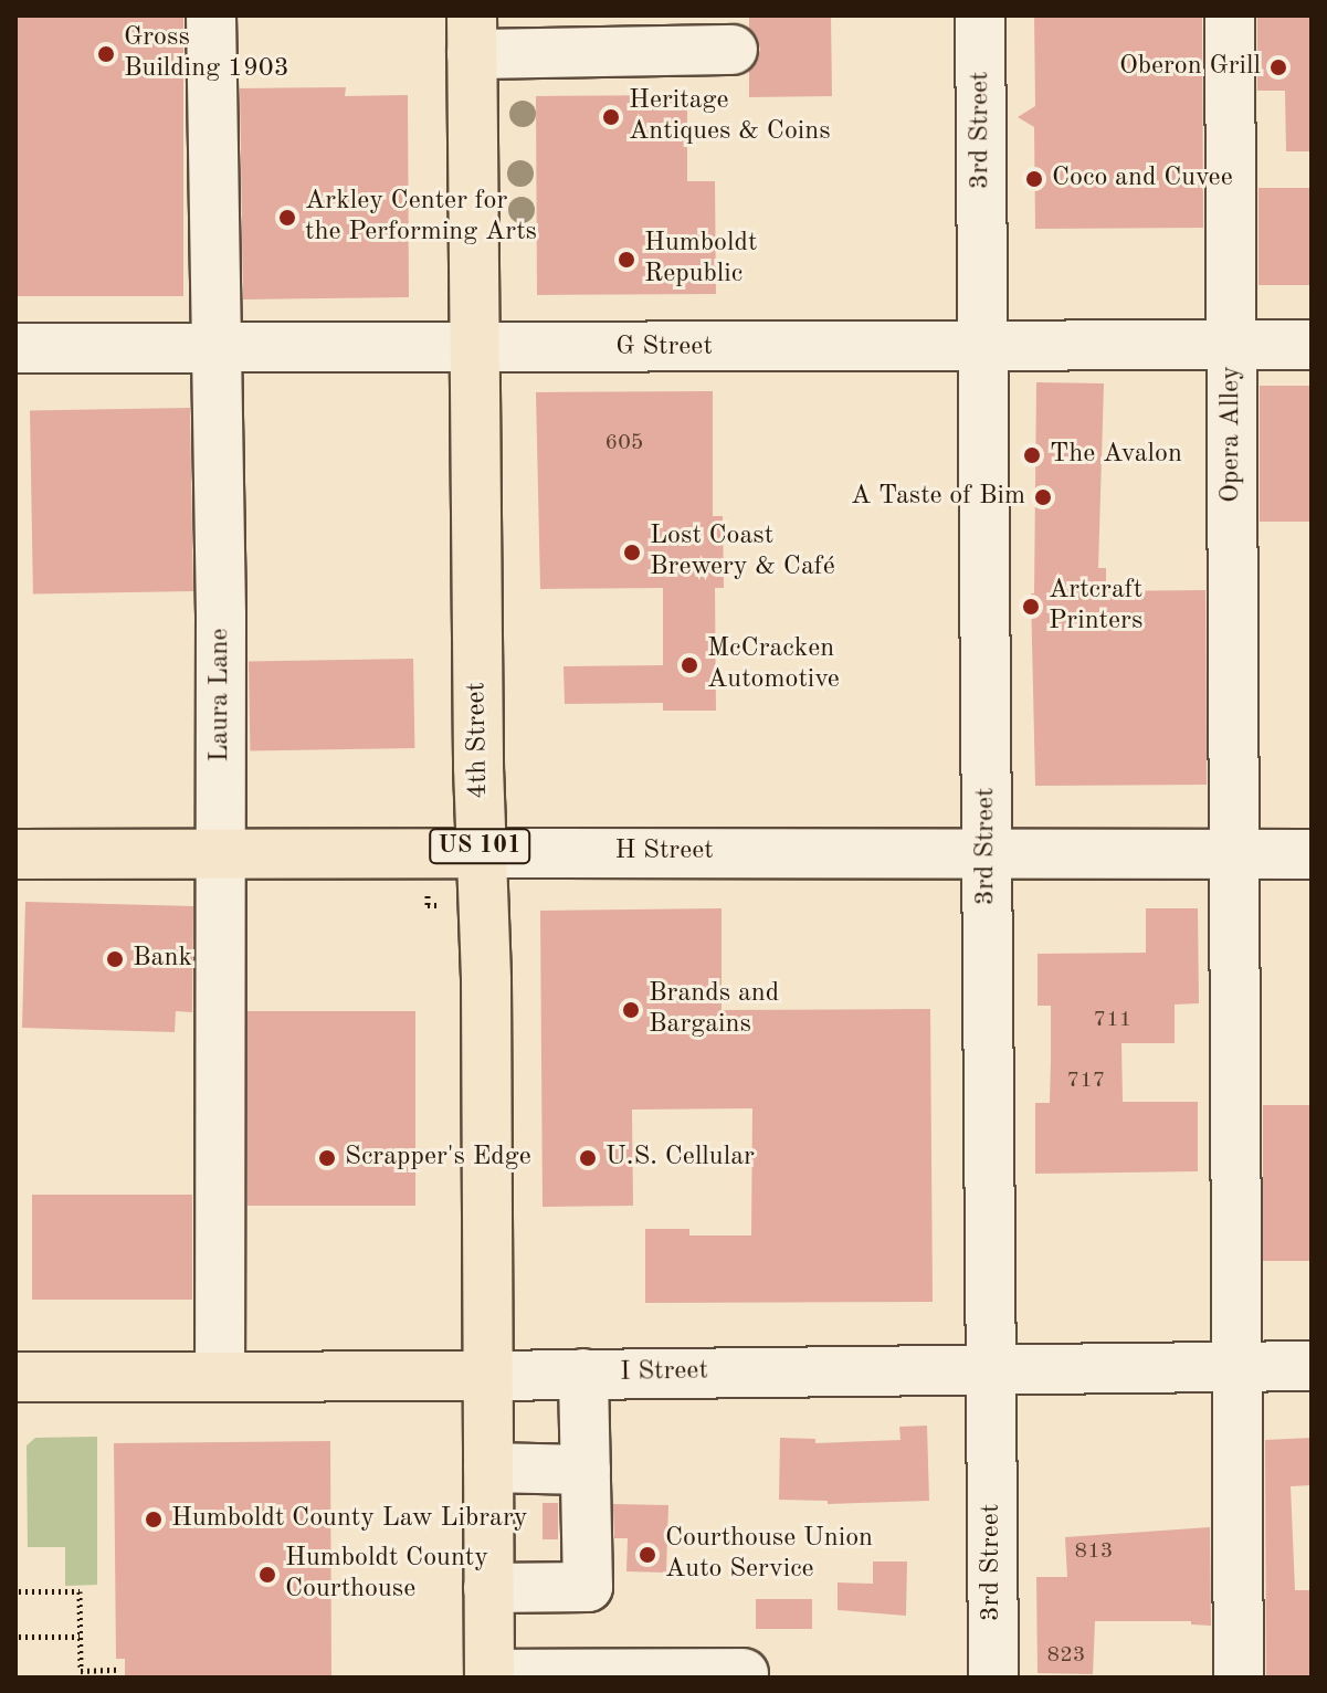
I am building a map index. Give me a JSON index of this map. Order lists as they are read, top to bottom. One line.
{"streets":{"main road":["4th Street","US 101","H Street","I Street"],"street":["3rd Street","G Street","Opera Alley","Laura Lane"]},"crossings":[["3rd Street","G Street"],["3rd Street","H Street"],["3rd Street","I Street"],["G Street","Opera Alley"],["G Street","Laura Lane"],["G Street","4th Street"],["Opera Alley","H Street"],["Opera Alley","I Street"],["Laura Lane","H Street"],["Laura Lane","I Street"],["4th Street","H Street"],["4th Street","I Street"]],"places":["Gross Building 1903","Oberon Grill","Heritage Antiques & Coins","Coco and Cuvee","Arkley Center for the Performing Arts","Humboldt Republic","The Avalon","A Taste of Bim","Lost Coast Brewery & Café","Artcraft Printers","McCracken Automotive","Bank","Brands and Bargains","Scrapper's Edge","U.S. Cellular","Humboldt County Law Library","Courthouse Union Auto Service","Humboldt County Courthouse"],"house_numbers":["605","711","717","813","823"]}
